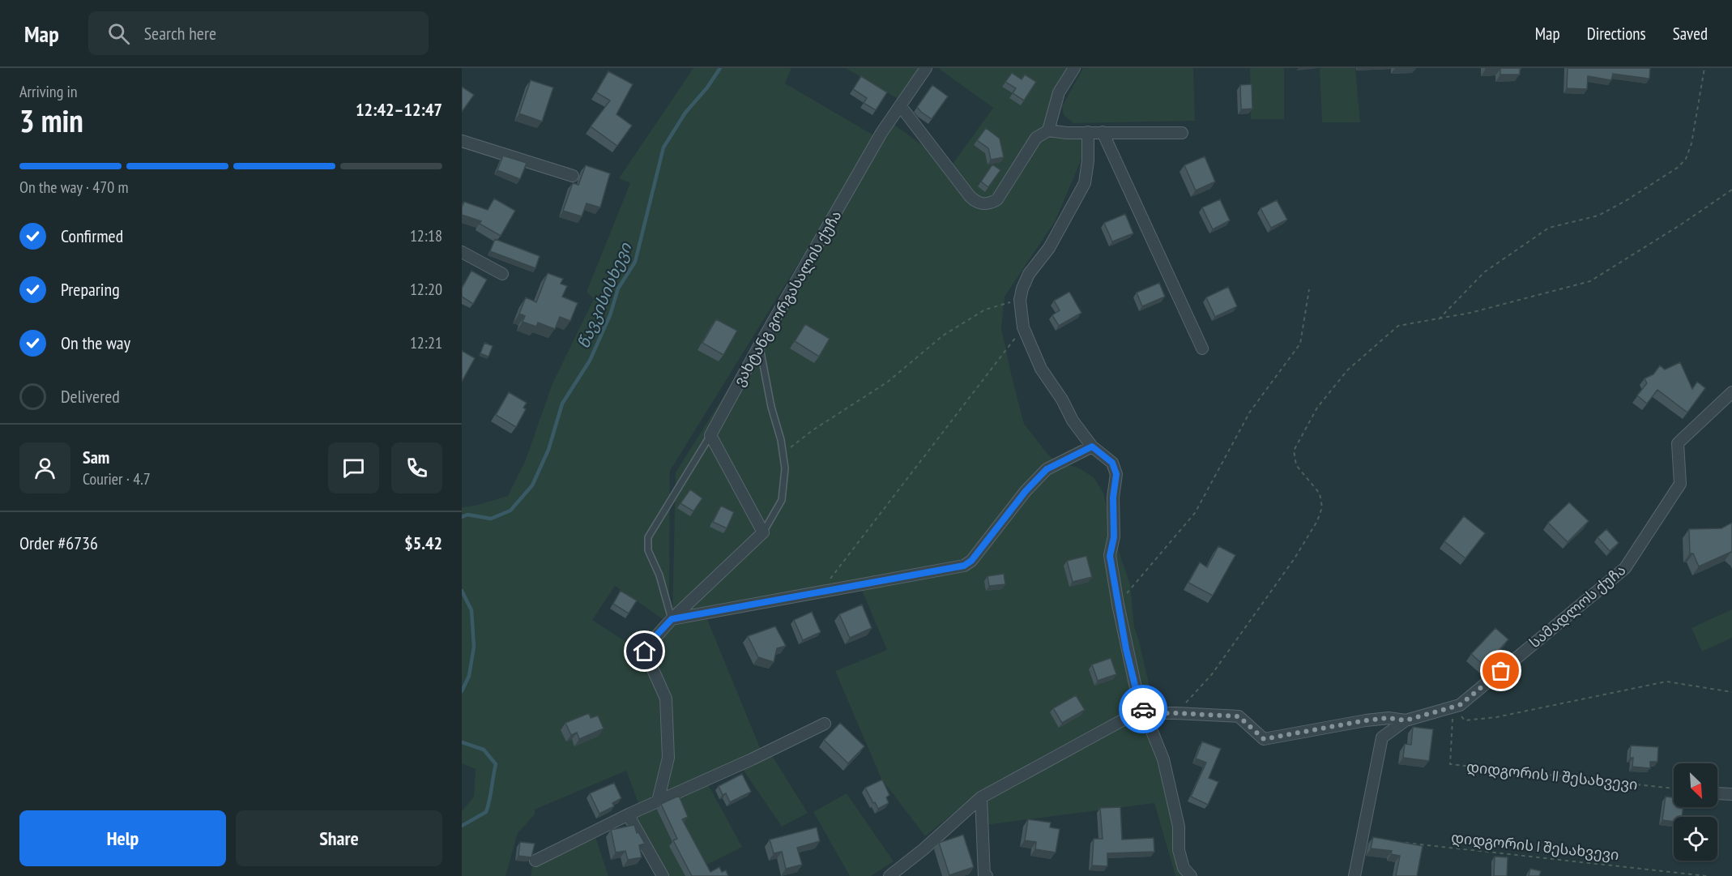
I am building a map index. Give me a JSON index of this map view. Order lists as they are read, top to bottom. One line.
{"streets":{"street":["ვახტანგ გორგასალის ქუჩა","სამადლოს ქუჩა"],"path":["დიდგორის II შესახვევი","დიდგორის I შესახვევი"]},"crossings":[["სამადლოს ქუჩა","დიდგორის II შესახვევი"]],"water":["წავკისისხევი"],"north":"bottom right","page":{"header":"Map","search":"Search here","nav":["Map","Directions","Saved"],"heading":["3 min","Arriving in","12:42–12:47"],"panel":["Sam","Courier · 4.7","Order #6736","$5.42"],"bar":"On the way · 470 m","list":[["Confirmed","12:18"],["Preparing","12:20"],["On the way","12:21"],"Delivered"],"buttons":["Help","Share"]}}
